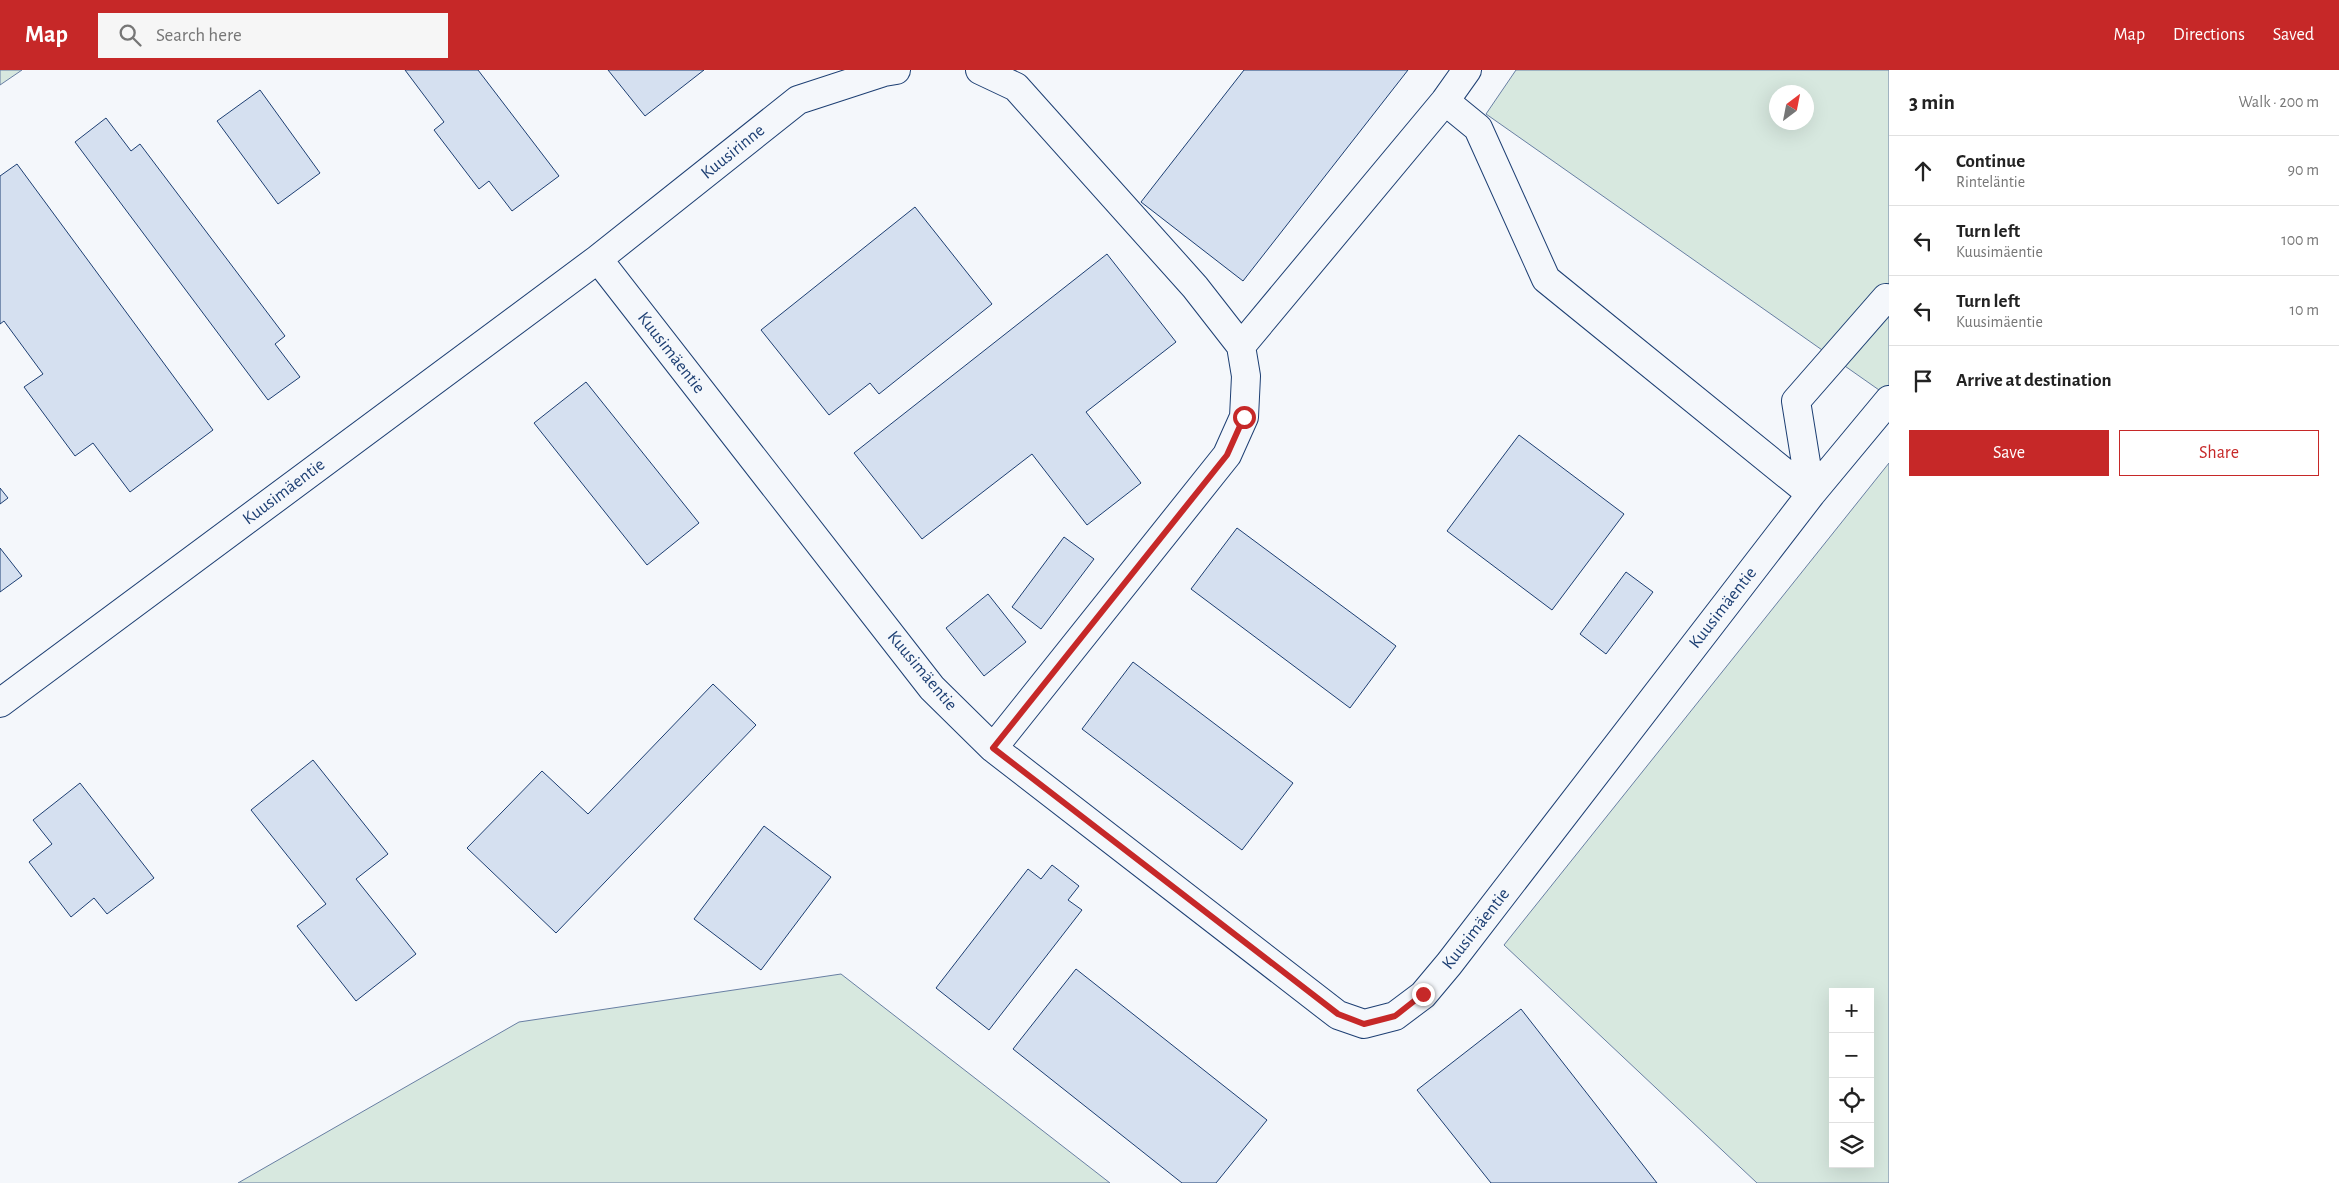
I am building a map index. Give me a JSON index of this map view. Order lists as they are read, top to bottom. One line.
{"streets":{"street":["Kuusirinne","Kuusimäentie"]},"crossings":[["Kuusirinne","Kuusimäentie"]],"north":"top right","page":{"header":"Map","search":"Search here","nav":["Map","Directions","Saved"],"heading":["3 min","Walk · 200 m"],"list":[["Continue","Rinteläntie","90 m"],["Turn left","Kuusimäentie","100 m"],["Turn left","Kuusimäentie","10 m"],"Arrive at destination"],"buttons":["Save","Share"],"map_buttons":["+","−"]}}
